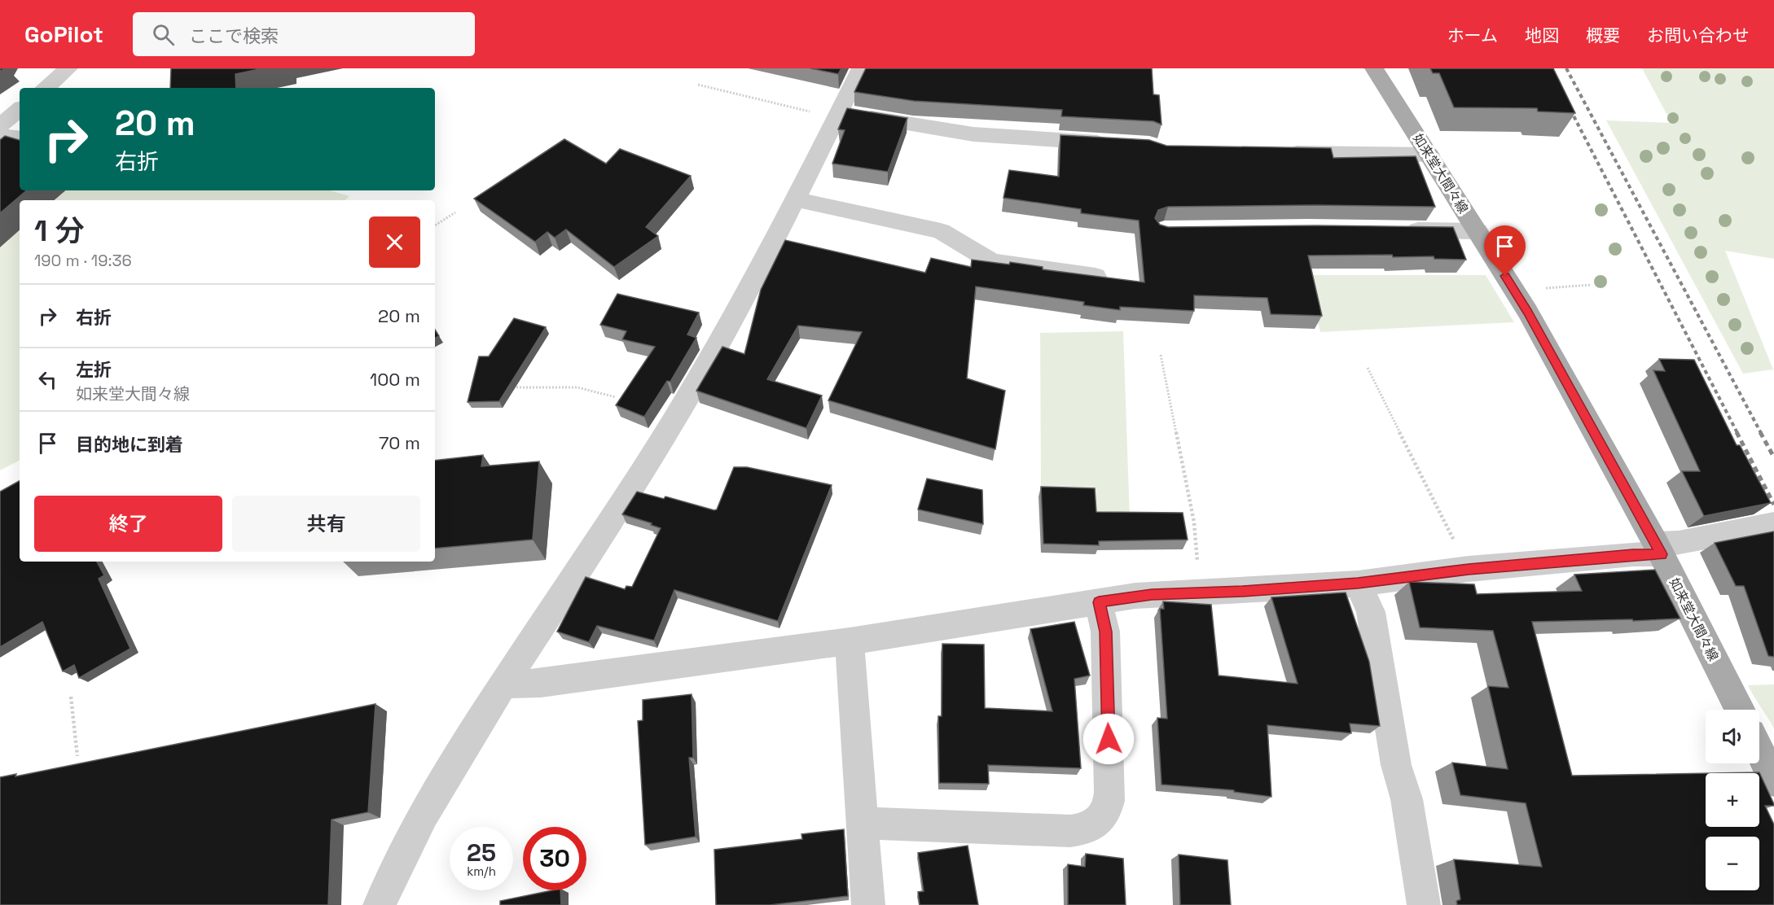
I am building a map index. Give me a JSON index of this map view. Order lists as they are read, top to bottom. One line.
{"streets":{"main road":["如来堂大間々線"]},"page":{"header":"GoPilot","search":"ここで検索","nav":["ホーム","地図","概要","お問い合わせ"],"turn":["20 m","右折"],"heading":["1 分","190 m · 19:36"],"list":[{"name":"右折","value":"20 m"},{"name":"左折","note":"如来堂大間々線","value":"100 m"},{"name":"目的地に到着","value":"70 m"}],"buttons":["終了","共有"],"map_buttons":["+","−"],"speed":"25 km/h","limit":"30"}}
